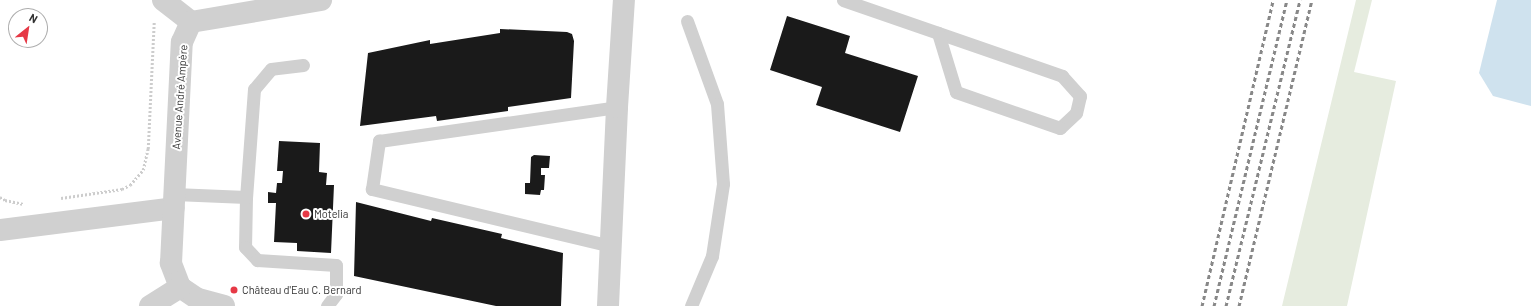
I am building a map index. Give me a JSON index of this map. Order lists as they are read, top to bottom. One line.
{"streets":{"street":["Avenue André Ampère"]},"places":["Motelia","Château d'Eau C. Bernard"],"north":"top right"}
